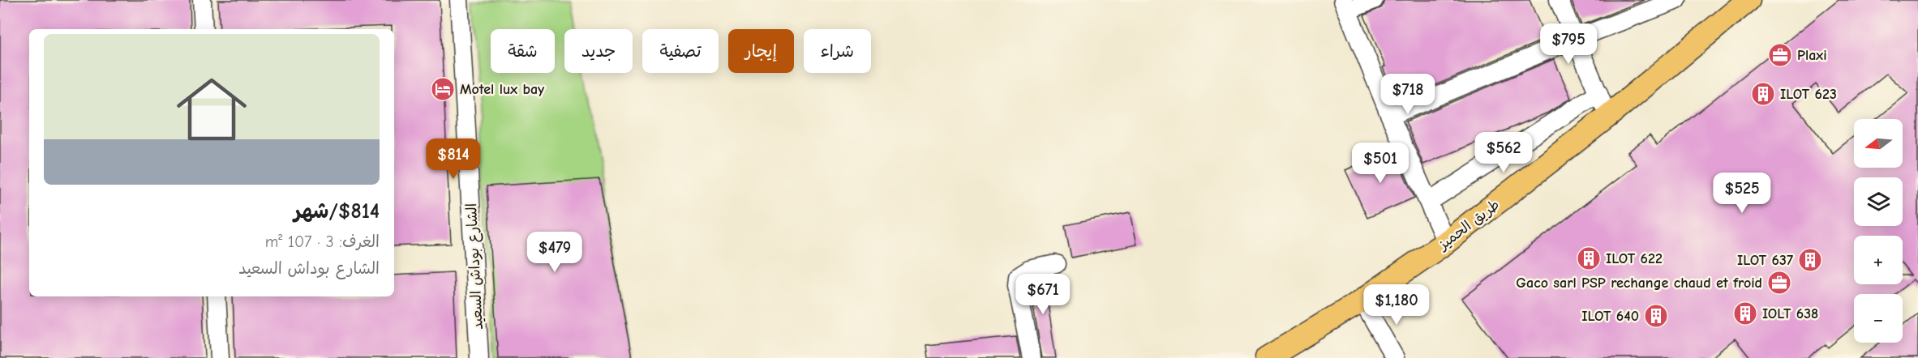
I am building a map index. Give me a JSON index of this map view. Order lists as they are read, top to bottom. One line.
{"streets":{"main road":["طريق الحميز"],"street":["الشارع بوداش السعيد"]},"places":{"office":["Plaxi","Gaco sarl PSP rechange chaud et froid"],"hotel":["Motel lux bay"],"building":["ILOT 623","ILOT 622","ILOT 637","IOLT 638","ILOT 640"]},"north":"left","page":{"price":["$795","$718","$562","$814","$501","$525","$479","$671","$1,180"],"chip":["شراء","إيجار","تصفية","جديد","شقة"],"list":[{"name":"$814/شهر","note":"الغرف: 3 · 107 m² · الشارع بوداش السعيد"}],"map_buttons":["+","−"]}}
